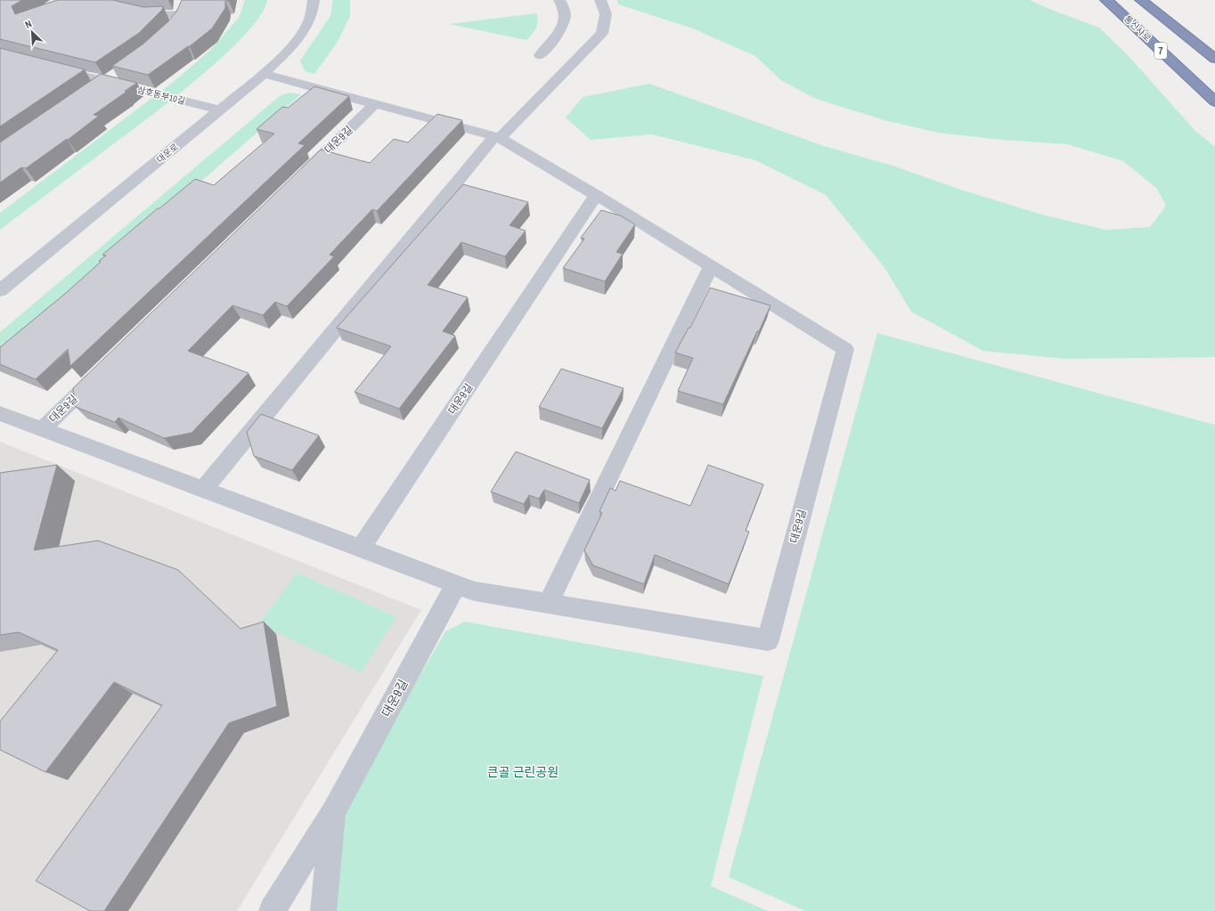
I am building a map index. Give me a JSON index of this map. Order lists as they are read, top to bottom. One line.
{"streets":{"highway":["통신사로","7"],"street":["삼호동부10길","대운9길","대운로"]},"crossings":[["삼호동부10길","대운로"],["대운9길","대운로"]],"parks":["큰골 근린공원"],"north":"top left"}
